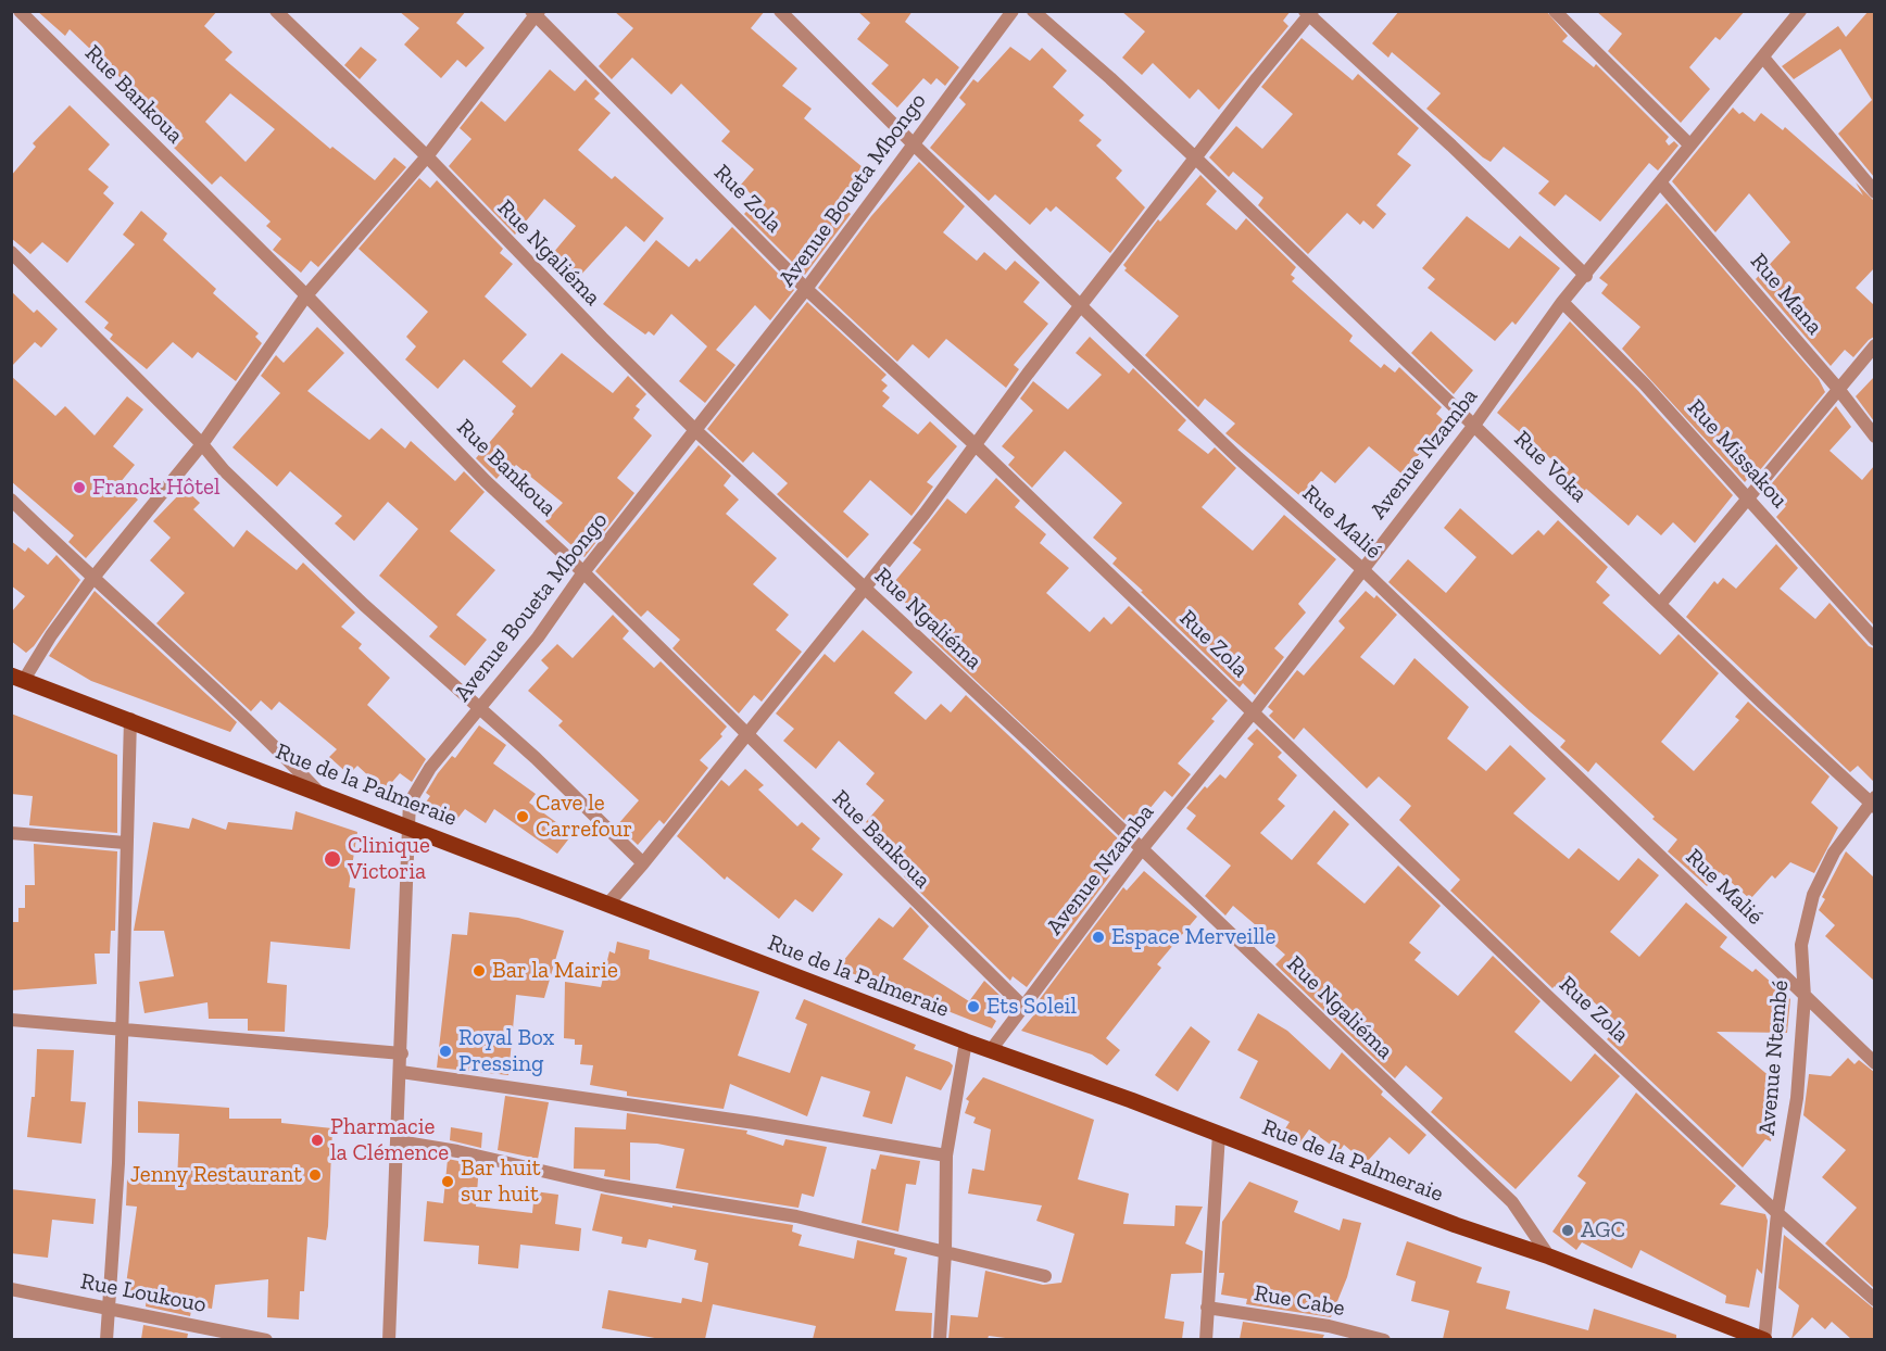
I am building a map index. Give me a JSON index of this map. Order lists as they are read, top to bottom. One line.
{"streets":{"main road":["Rue de la Palmeraie"],"street":["Rue Bankoua","Avenue Boueta Mbongo","Rue Zola","Rue Ngaliéma","Rue Mana","Avenue Nzamba","Rue Missakou","Rue Voka","Rue Malié","Avenue Ntembé","Rue Loukouo","Rue Cabe"]},"crossings":[["Rue Bankoua","Avenue Boueta Mbongo"],["Rue Bankoua","Avenue Nzamba"],["Avenue Boueta Mbongo","Rue Zola"],["Avenue Boueta Mbongo","Rue Ngaliéma"],["Avenue Boueta Mbongo","Rue Malié"],["Avenue Boueta Mbongo","Rue de la Palmeraie"],["Rue Zola","Avenue Nzamba"],["Rue Zola","Avenue Ntembé"],["Rue Ngaliéma","Avenue Nzamba"],["Rue Ngaliéma","Rue de la Palmeraie"],["Rue Mana","Avenue Nzamba"],["Avenue Nzamba","Rue Missakou"],["Avenue Nzamba","Rue Voka"],["Avenue Nzamba","Rue Malié"],["Avenue Nzamba","Rue de la Palmeraie"],["Rue Voka","Avenue Ntembé"],["Rue Malié","Avenue Ntembé"],["Rue de la Palmeraie","Avenue Ntembé"]],"places":["Franck Hôtel","Cave le Carrefour","Clinique Victoria","Espace Merveille","Bar la Mairie","Ets Soleil","Royal Box Pressing","Pharmacie la Clémence","Jenny Restaurant","Bar huit sur huit","AGC"]}
